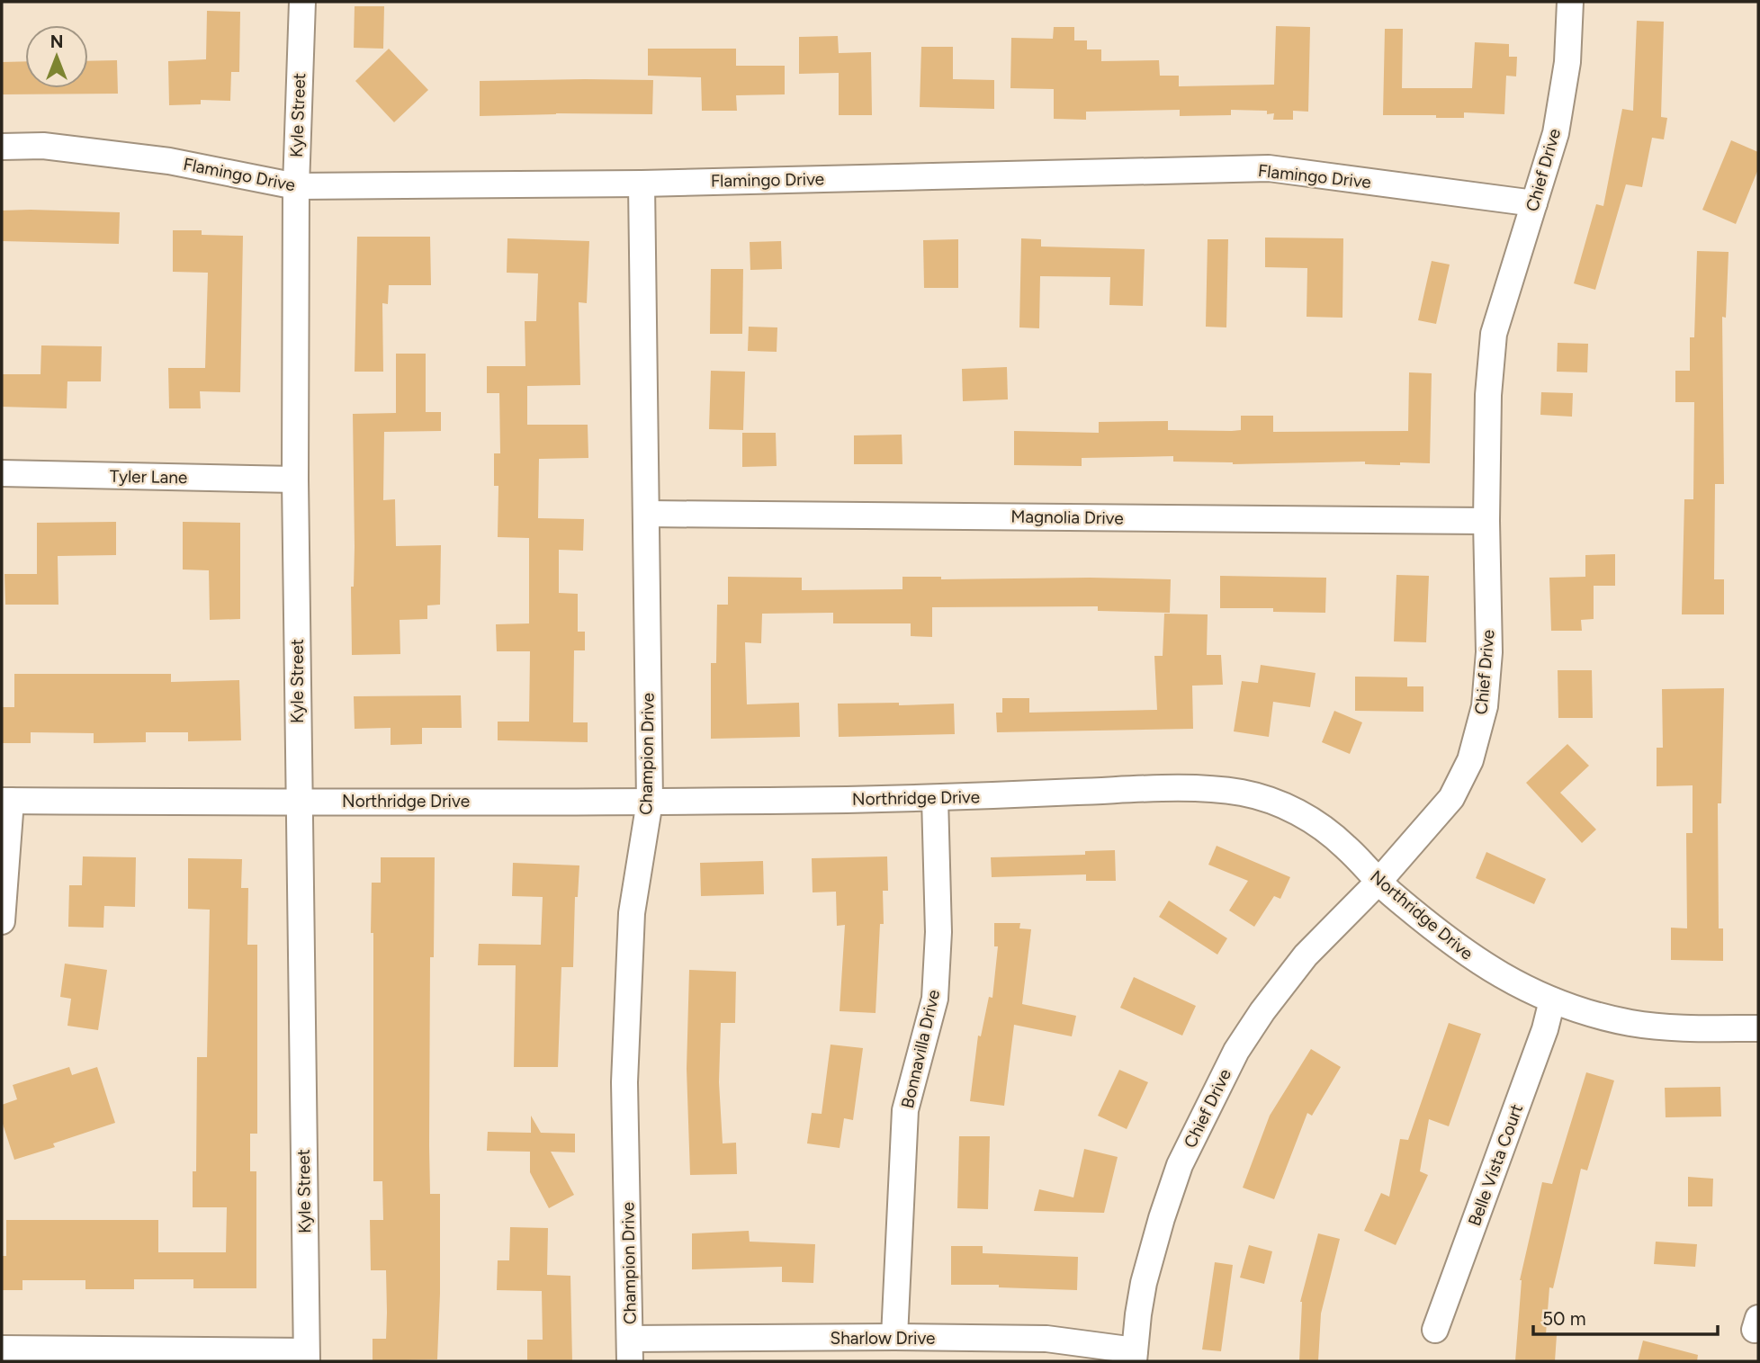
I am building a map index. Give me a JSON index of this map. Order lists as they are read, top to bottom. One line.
{"streets":{"street":["Kyle Street","Chief Drive","Flamingo Drive","Tyler Lane","Magnolia Drive","Champion Drive","Northridge Drive","Bonnavilla Drive","Belle Vista Court","Sharlow Drive"]},"crossings":[["Kyle Street","Flamingo Drive"],["Kyle Street","Tyler Lane"],["Kyle Street","Northridge Drive"],["Chief Drive","Flamingo Drive"],["Chief Drive","Magnolia Drive"],["Chief Drive","Northridge Drive"],["Chief Drive","Sharlow Drive"],["Flamingo Drive","Champion Drive"],["Magnolia Drive","Champion Drive"],["Champion Drive","Northridge Drive"],["Champion Drive","Sharlow Drive"],["Northridge Drive","Bonnavilla Drive"],["Northridge Drive","Belle Vista Court"],["Bonnavilla Drive","Sharlow Drive"]],"scale_bar":"50 m","north":"top"}
